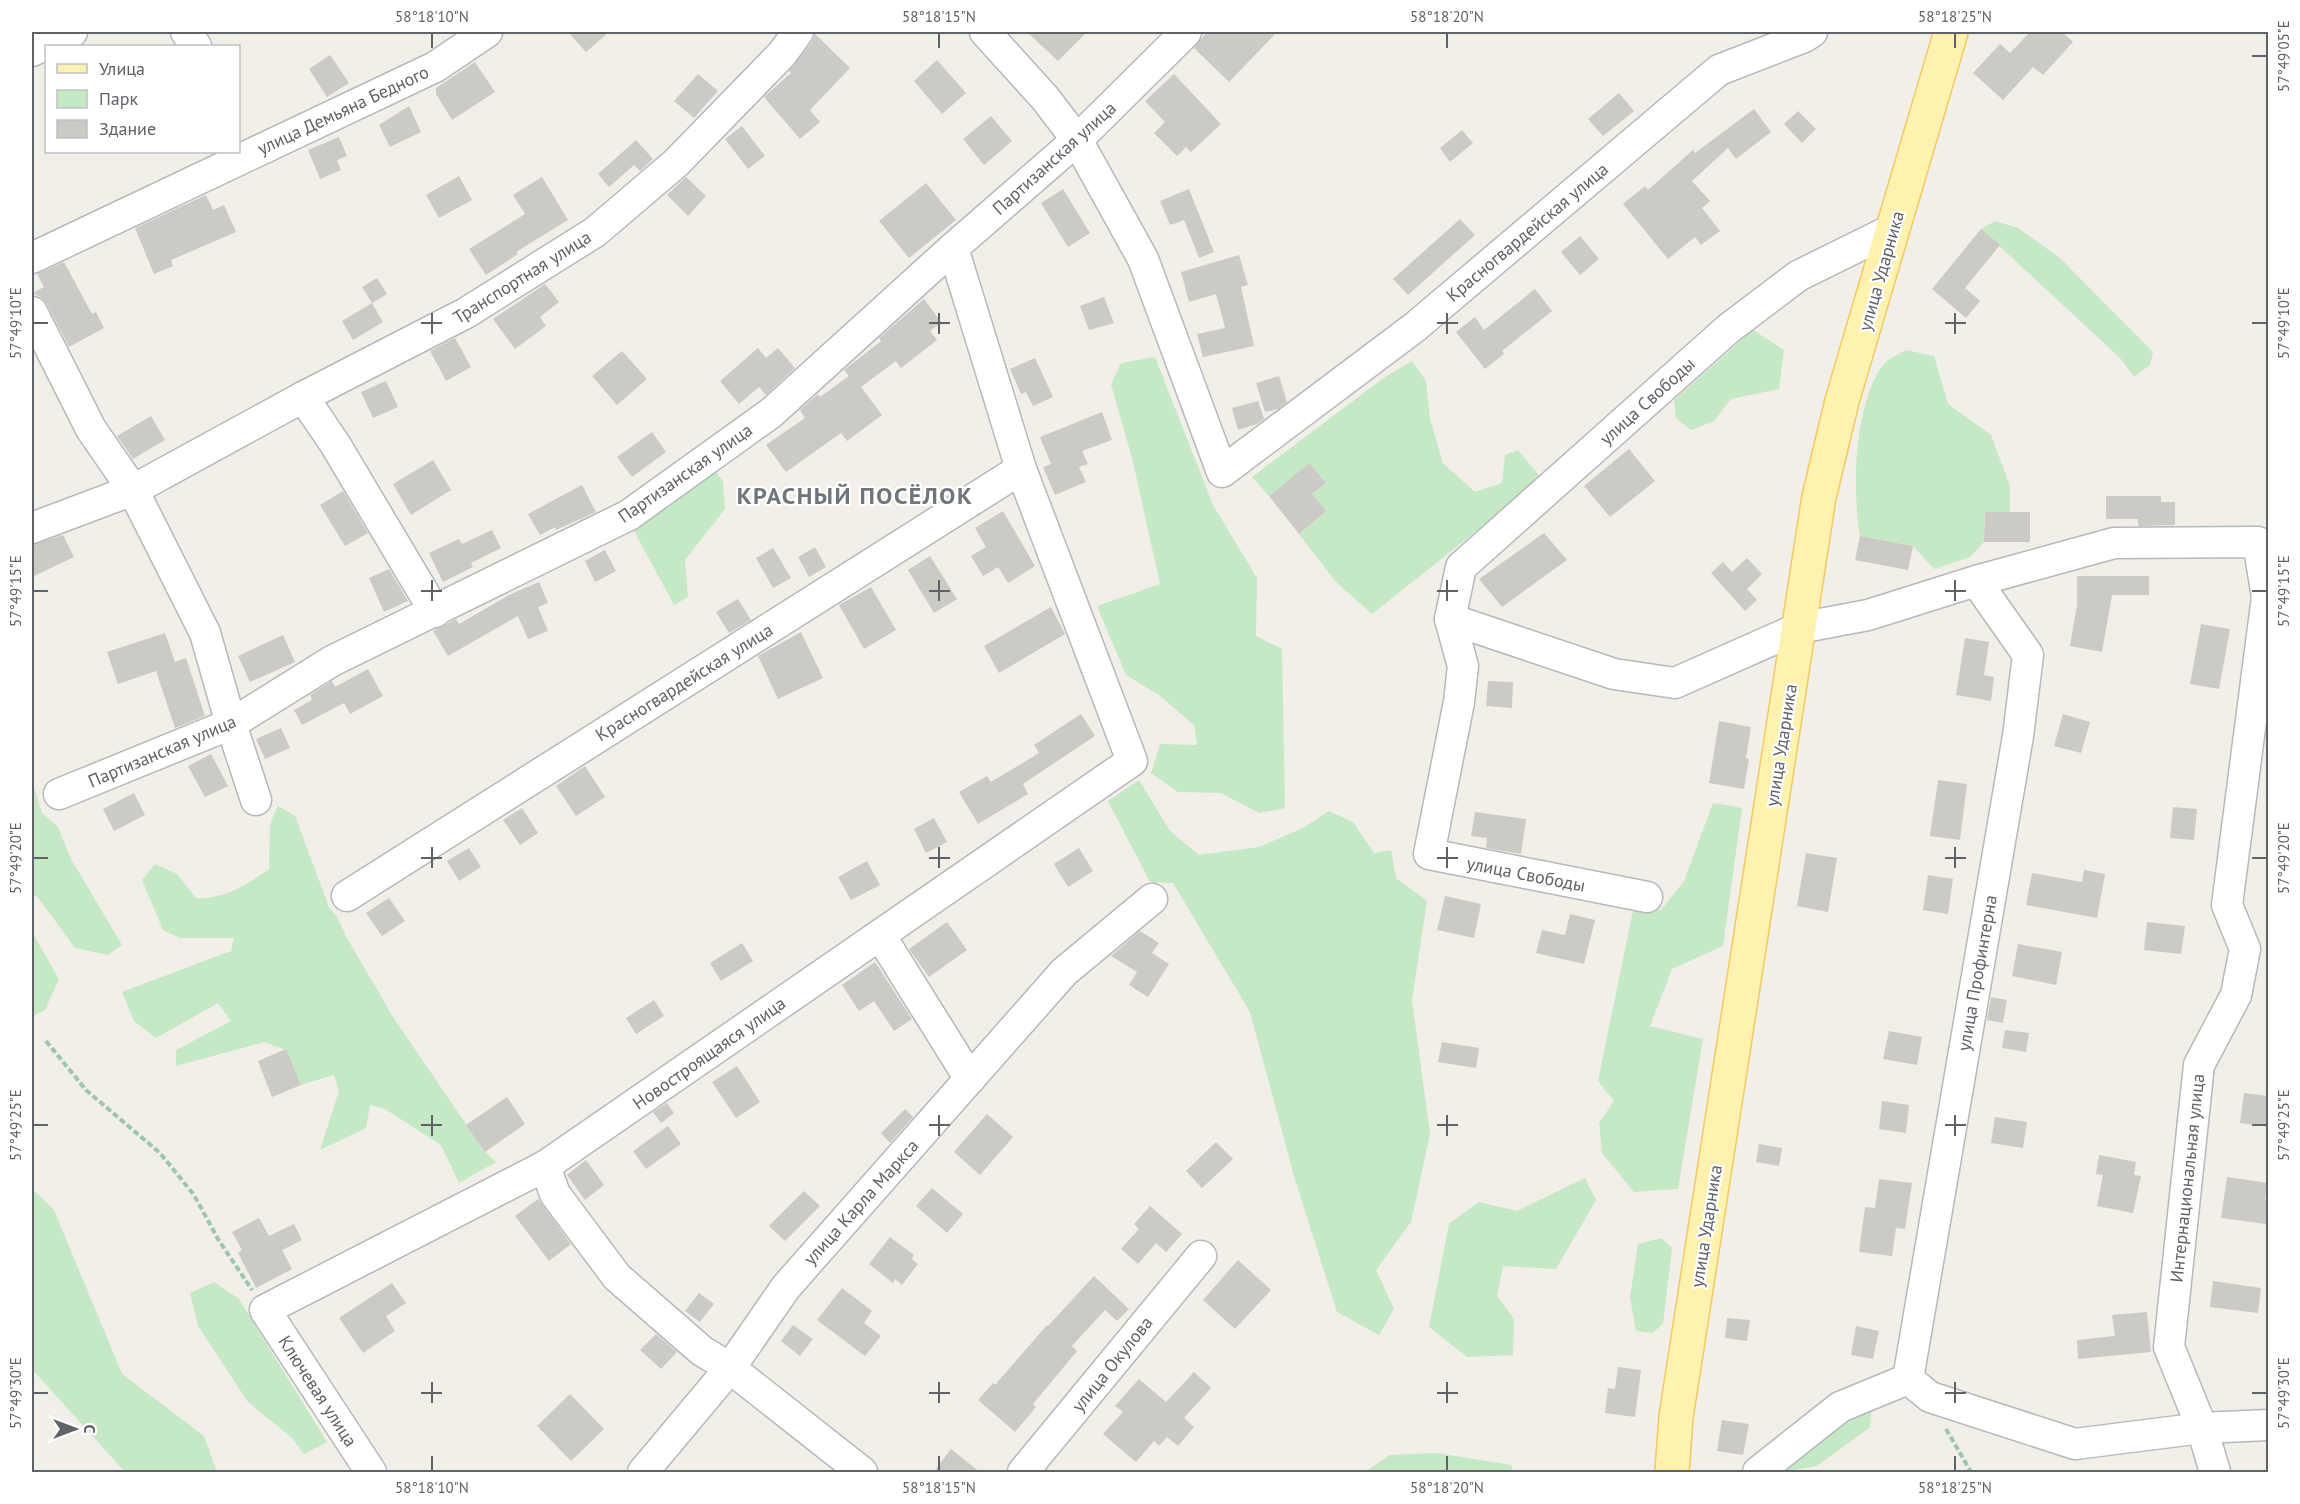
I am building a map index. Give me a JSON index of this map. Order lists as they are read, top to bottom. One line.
{"streets":{"main road":["улица Ударника"],"street":["улица Демьяна Бедного","Партизанская улица","Красногвардейская улица","Транспортная улица","улица Свободы","улица Профинтерна","Новостроящаяся улица","Интернациональная улица","улица Карла Маркса","улица Окулова","Ключевая улица"]},"crossings":[["Партизанская улица","Красногвардейская улица"],["Красногвардейская улица","Новостроящаяся улица"],["улица Ударника","улица Свободы"],["улица Профинтерна","Интернациональная улица"],["Новостроящаяся улица","Ключевая улица"]],"districts":["КРАСНЫЙ ПОСЁЛОК"],"legend":["Улица","Парк","Здание"],"north":"right","coordinates":["58°18'10\"N","58°18'15\"N","58°18'20\"N","58°18'25\"N","57°49'05\"E","57°49'10\"E","57°49'15\"E","57°49'20\"E","57°49'25\"E","57°49'30\"E"]}
